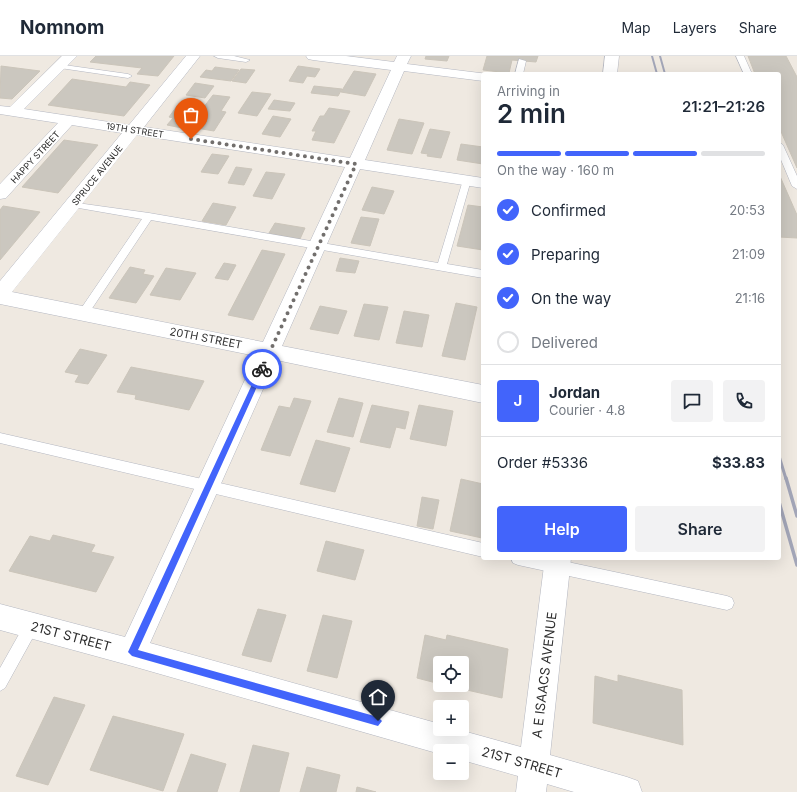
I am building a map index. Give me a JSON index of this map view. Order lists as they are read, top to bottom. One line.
{"streets":{"street":["19TH STREET","HAPPY STREET","SPRUCE AVENUE","20TH STREET","21ST STREET","A E ISAACS AVENUE"]},"crossings":[["19TH STREET","HAPPY STREET"],["19TH STREET","SPRUCE AVENUE"],["21ST STREET","A E ISAACS AVENUE"]],"page":{"header":"Nomnom","nav":["Map","Layers","Share"],"heading":["2 min","Arriving in","21:21–21:26"],"panel":["Jordan","Courier · 4.8","Order #5336","$33.83"],"bar":"On the way · 160 m","list":[["Confirmed","20:53"],["Preparing","21:09"],["On the way","21:16"],"Delivered"],"round":"J","buttons":["Help","Share"],"map_buttons":["+","−"]}}
